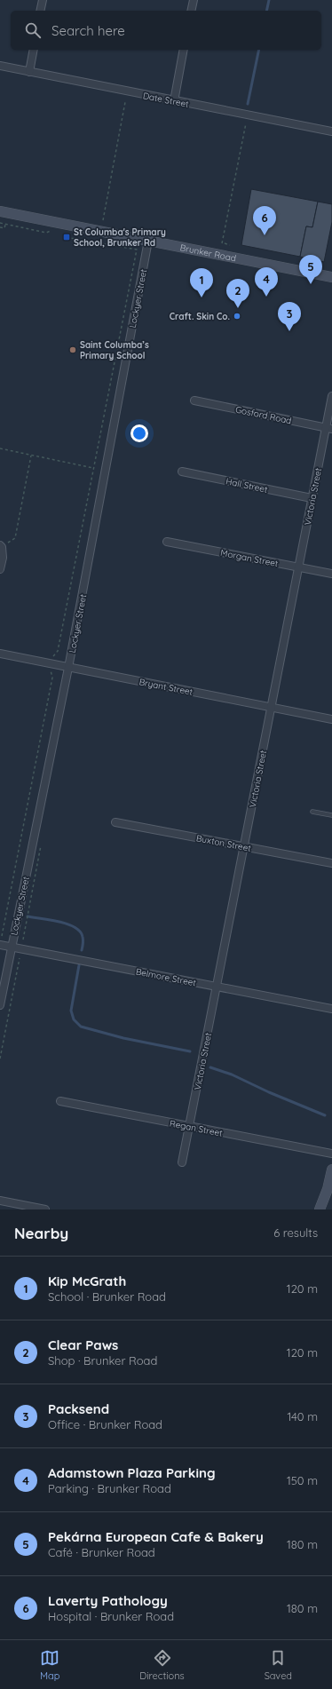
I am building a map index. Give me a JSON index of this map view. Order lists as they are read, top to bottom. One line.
{"streets":{"main road":["Brunker Road"],"street":["Date Street","Lockyer Street","Gosford Road","Hall Street","Victoria Street","Morgan Street","Bryant Street","Buxton Street","Belmore Street","Regan Street"]},"crossings":[["Brunker Road","Lockyer Street"],["Lockyer Street","Bryant Street"],["Lockyer Street","Belmore Street"],["Gosford Road","Victoria Street"],["Hall Street","Victoria Street"],["Victoria Street","Morgan Street"],["Victoria Street","Bryant Street"],["Victoria Street","Buxton Street"],["Victoria Street","Belmore Street"],["Victoria Street","Regan Street"]],"places":{"transit":["St Columba's Primary School, Brunker Rd"],"other":["Craft. Skin Co.","Saint Columba’s Primary School"]},"page":{"search":"Search here","pins":["6","5","4","1","2","3"],"heading":["Nearby","6 results"],"list":[{"mark":"1","name":"Kip McGrath","note":"School · Brunker Road","value":"120 m"},{"mark":"2","name":"Clear Paws","note":"Shop · Brunker Road","value":"120 m"},{"mark":"3","name":"Packsend","note":"Office · Brunker Road","value":"140 m"},{"mark":"4","name":"Adamstown Plaza Parking","note":"Parking · Brunker Road","value":"150 m"},{"mark":"5","name":"Pekárna European Cafe & Bakery","note":"Café · Brunker Road","value":"180 m"},{"mark":"6","name":"Laverty Pathology","note":"Hospital · Brunker Road","value":"180 m"}],"nav":["Map","Directions","Saved"]}}
